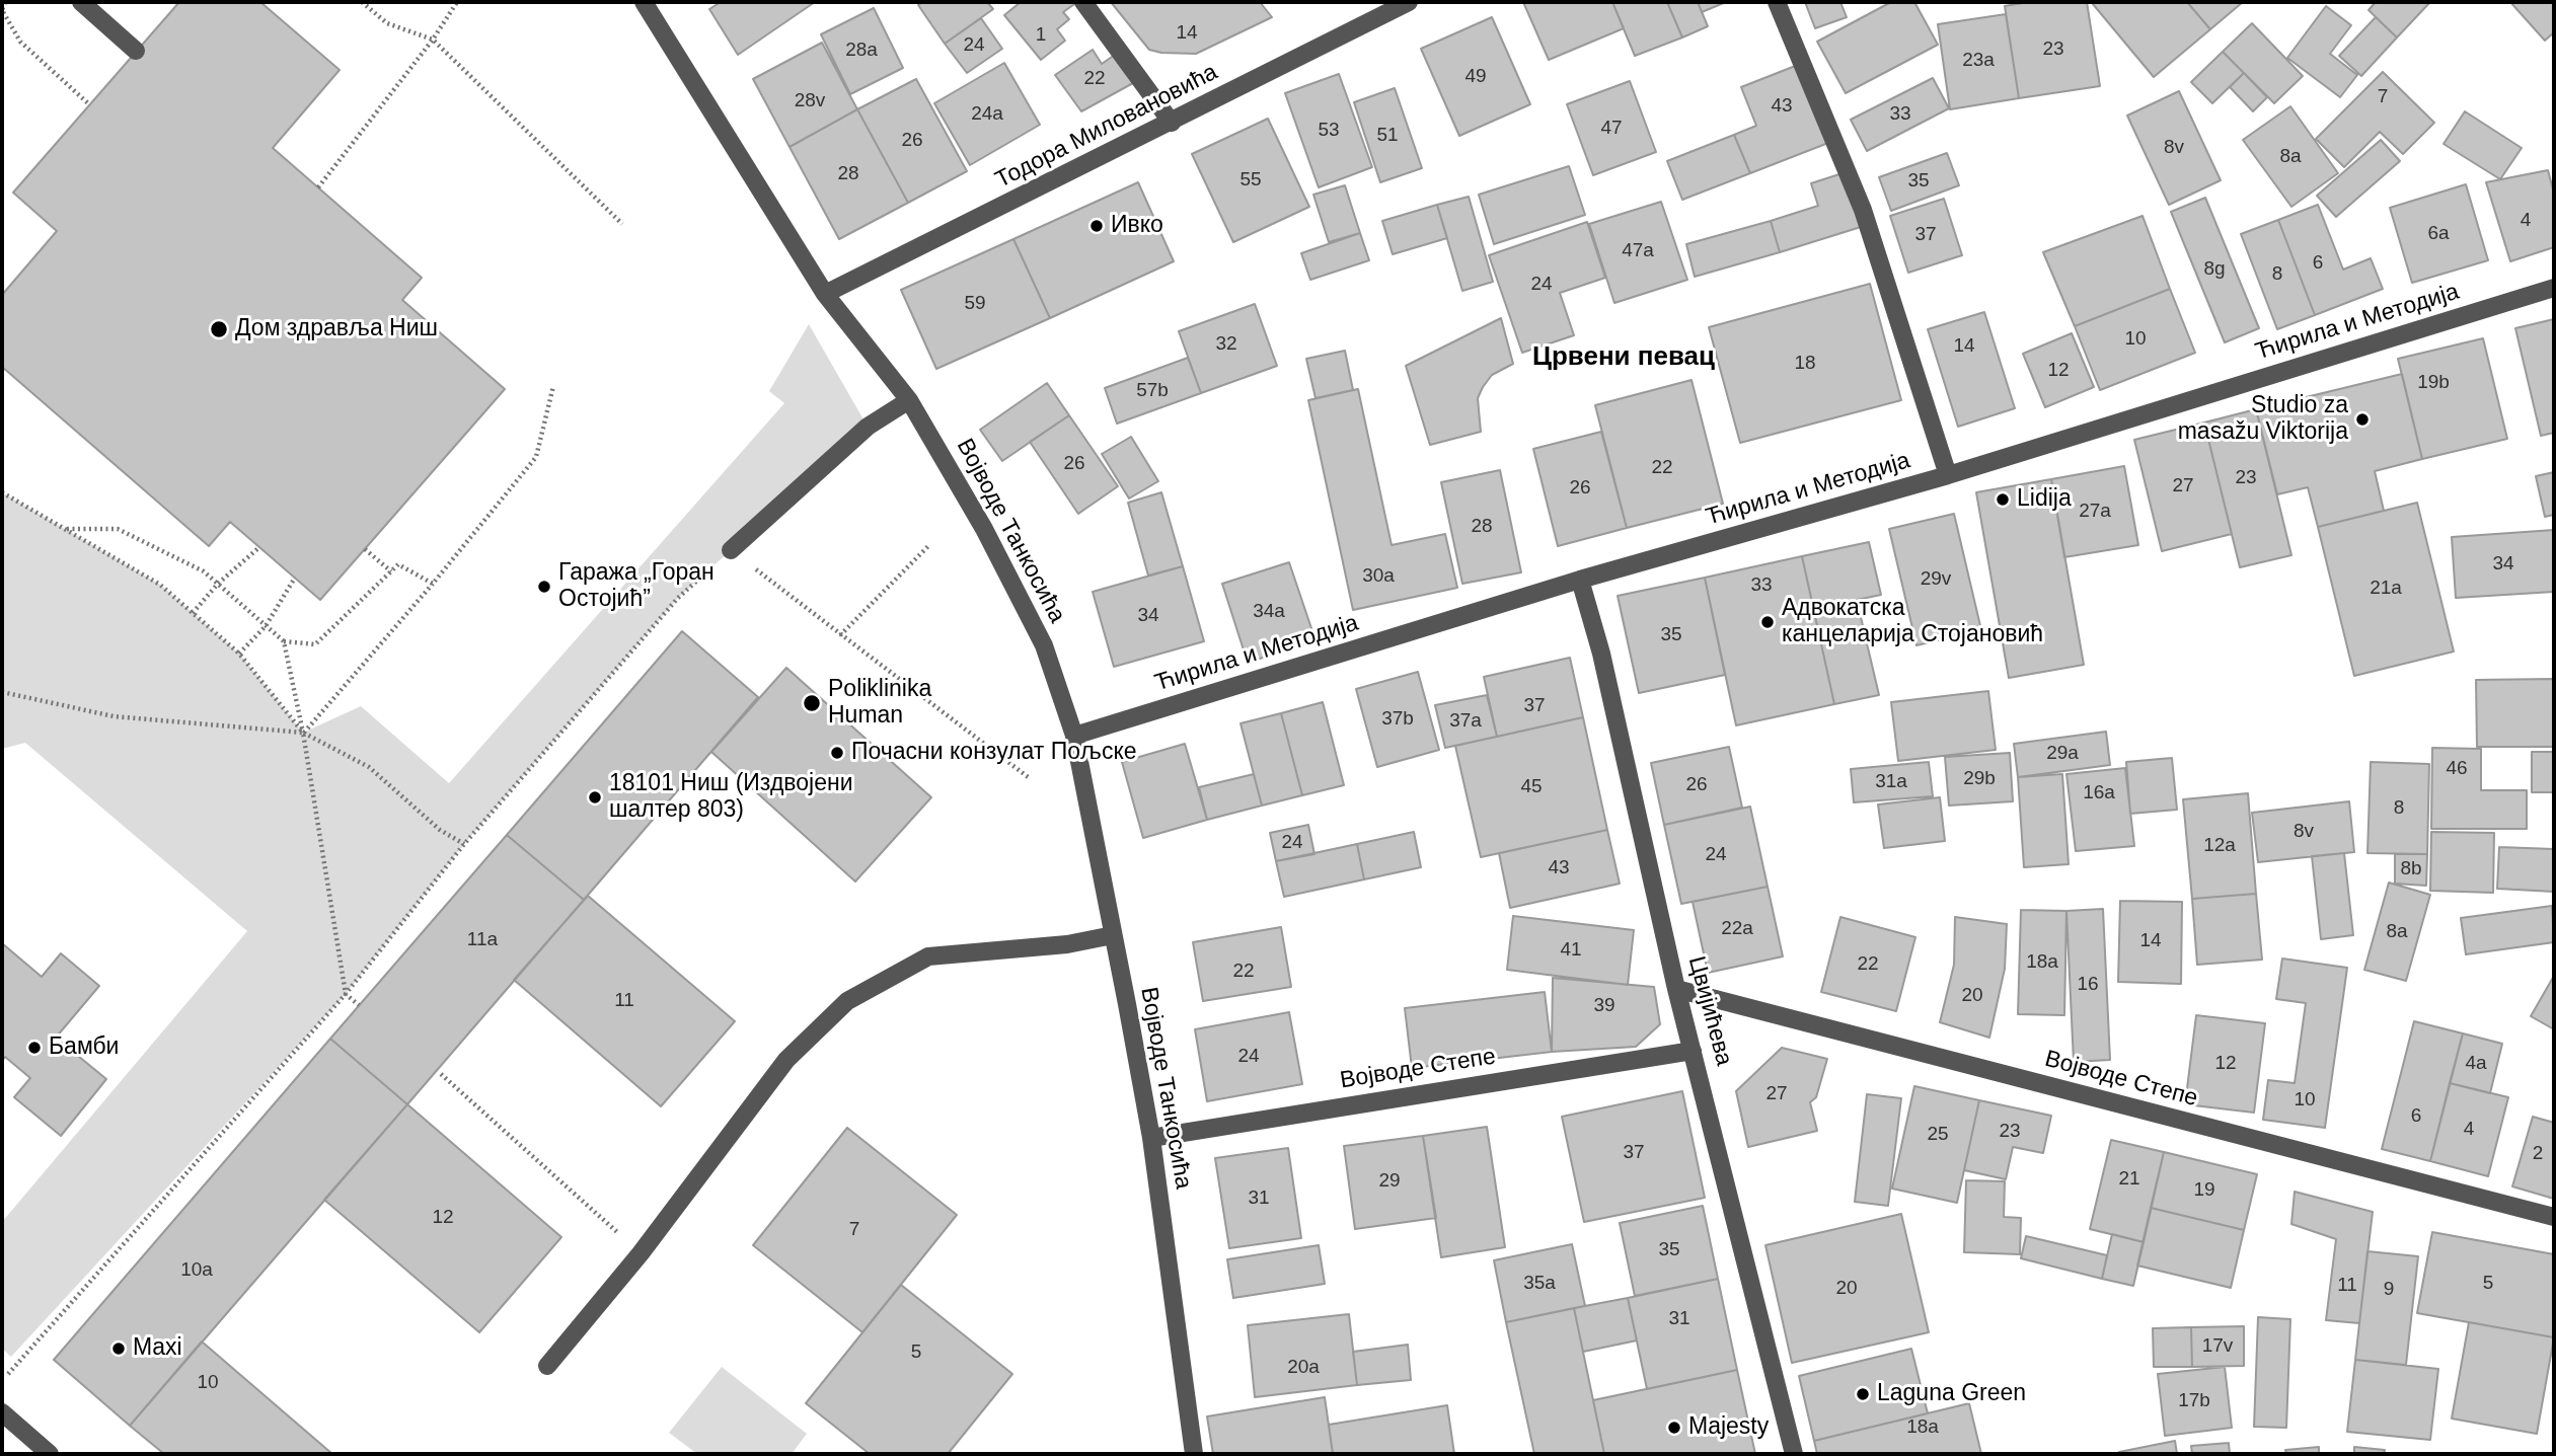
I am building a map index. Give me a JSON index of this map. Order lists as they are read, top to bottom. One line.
{"streets":{"street":["Тодора Миловановића","Ћирила и Методија","Војводе Танкосића","Цвијићева","Војводе Степе"]},"crossings":[["Тодора Миловановића","Војводе Танкосића"],["Ћирила и Методија","Војводе Танкосића"],["Ћирила и Методија","Цвијићева"],["Војводе Танкосића","Војводе Степе"],["Цвијићева","Војводе Степе"]],"districts":["Црвени певац"],"places":["Ивко","Дом здравља Ниш","Studio za masažu Viktorija","Lidija","Гаража „Горан Остојић”","Адвокатска канцеларија Стојановић","Poliklinika Human","Почасни конзулат Пољске","18101 Ниш (Издвојени шалтер 803)","Бамби","Maxi","Laguna Green","Majesty"],"house_numbers":["14","1","24","23","28a","23a","49","22","7","28v","43","24a","33","47","53","51","26","8v","8a","28","55","35","4","6a","37","47a","6","8g","8","24","59","10","32","14","18","12","19b","57b","26","22","23","27","26","27a","28","34","30a","29v","33","21a","34a","34","35","37","37b","37a","29a","46","29b","31a","26","45","16a","8","8v","24","12a","24","43","8b","22a","8a","11a","14","41","18a","22","22","16","20","11","39","24","12","4a","27","10","6","4","23","25","37","2","21","29","19","31","12","7","35","10a","35a","5","11","20","9","31","17v","5","20a","10","17b","18a"]}
